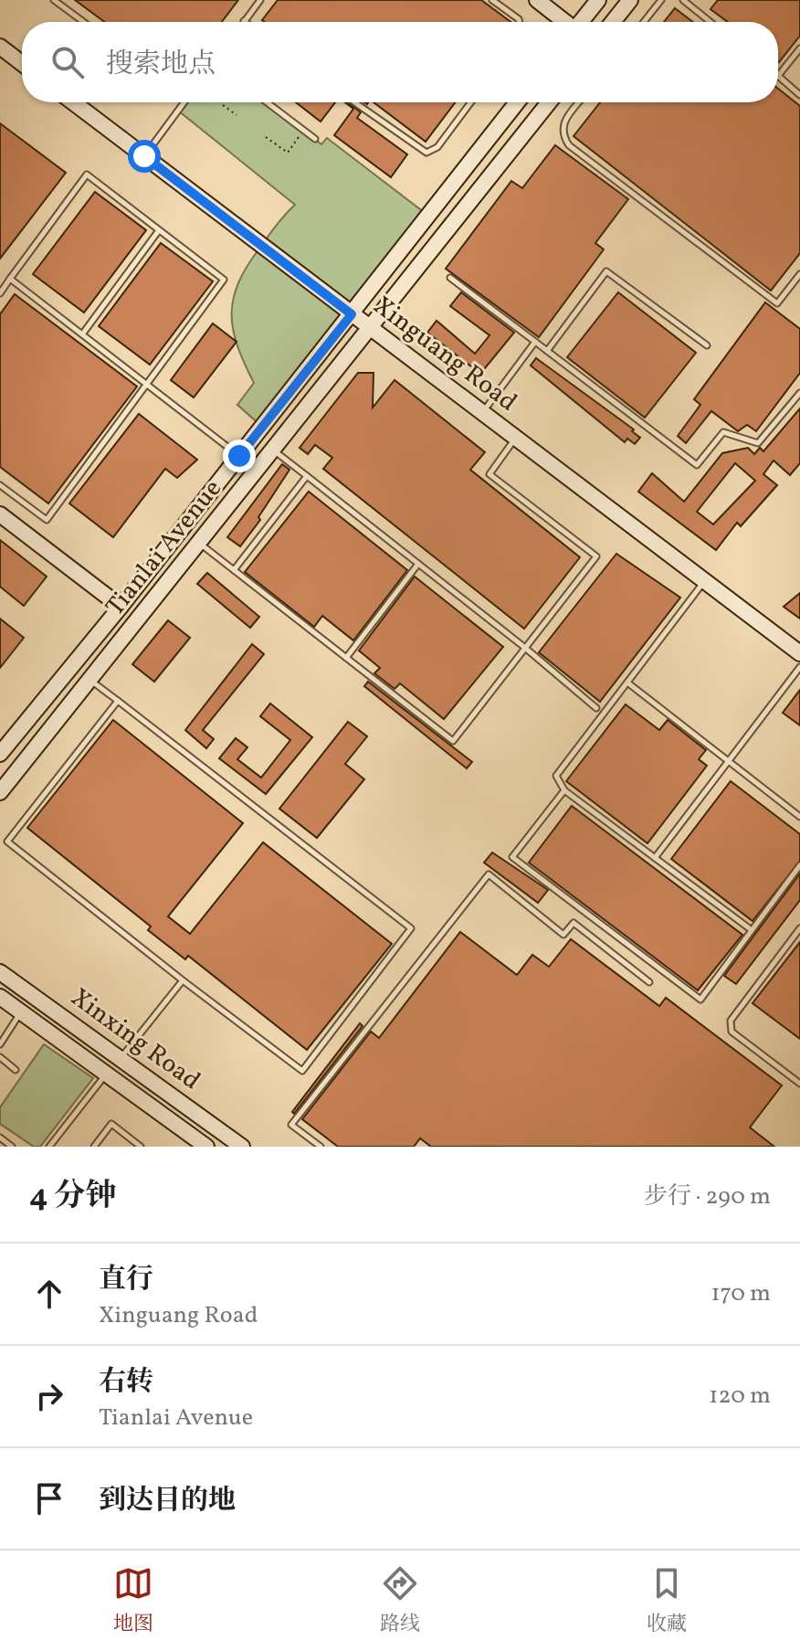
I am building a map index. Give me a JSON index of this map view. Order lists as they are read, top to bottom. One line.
{"streets":{"main road":["Xinguang Road","Tianlai Avenue","Xinxing Road"]},"crossings":[["Xinguang Road","Tianlai Avenue"]],"page":{"search":"搜索地点","heading":["4 分钟","步行 · 290 m"],"list":[["直行","Xinguang Road","170 m"],["右转","Tianlai Avenue","120 m"],"到达目的地"],"nav":["地图","路线","收藏"]}}
